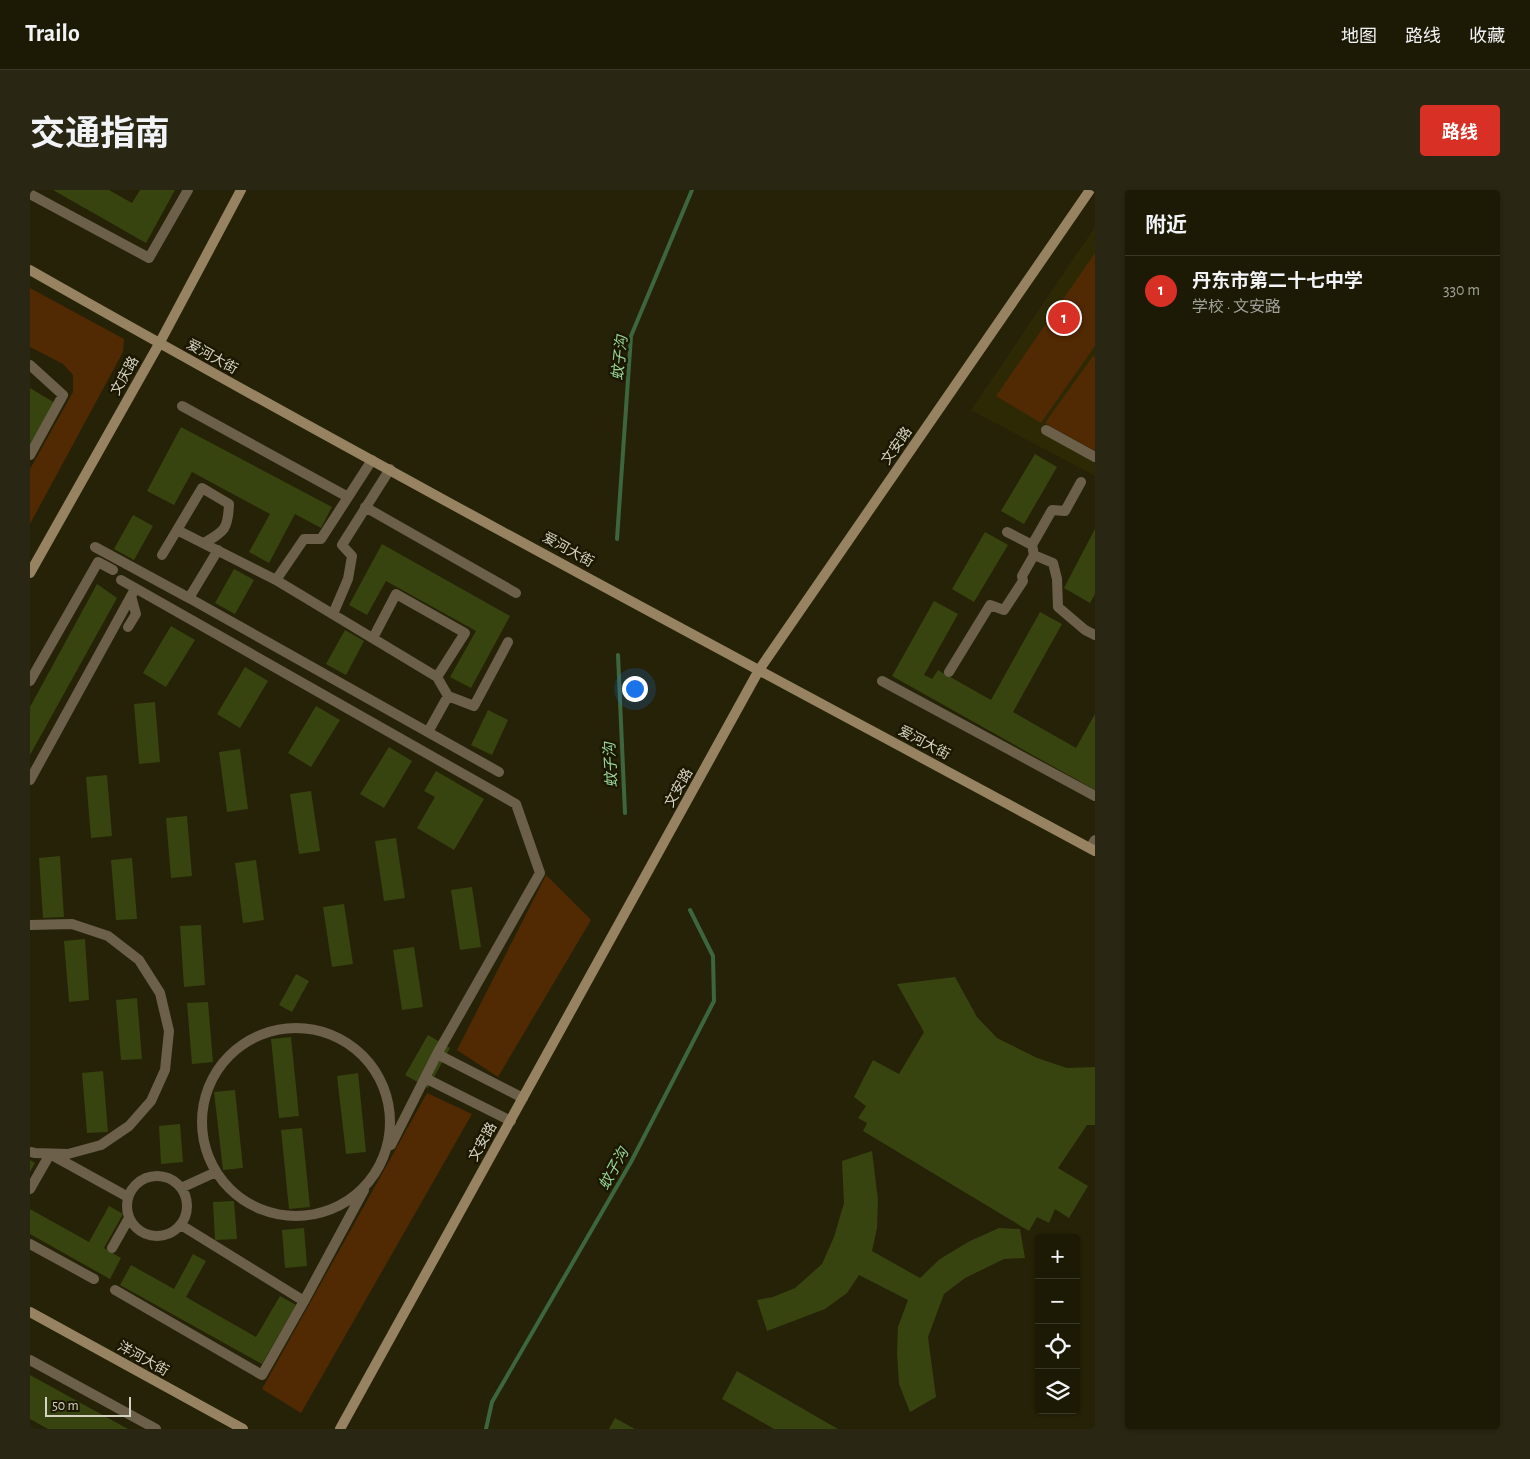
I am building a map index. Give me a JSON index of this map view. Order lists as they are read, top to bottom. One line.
{"streets":{"street":["爱河大街","文庆路","文安路","洋河大街"]},"crossings":[["爱河大街","文庆路"],["爱河大街","文安路"]],"water":["蚊子沟"],"scale_bar":"50 m","page":{"header":"Trailo","nav":["地图","路线","收藏"],"title":"交通指南","buttons":"路线","heading":"附近","list":[{"mark":"1","name":"丹东市第二十七中学","note":"学校 · 文安路","value":"330 m"}],"pins":"1","map_buttons":["+","−"],"scale":"50 m"}}
